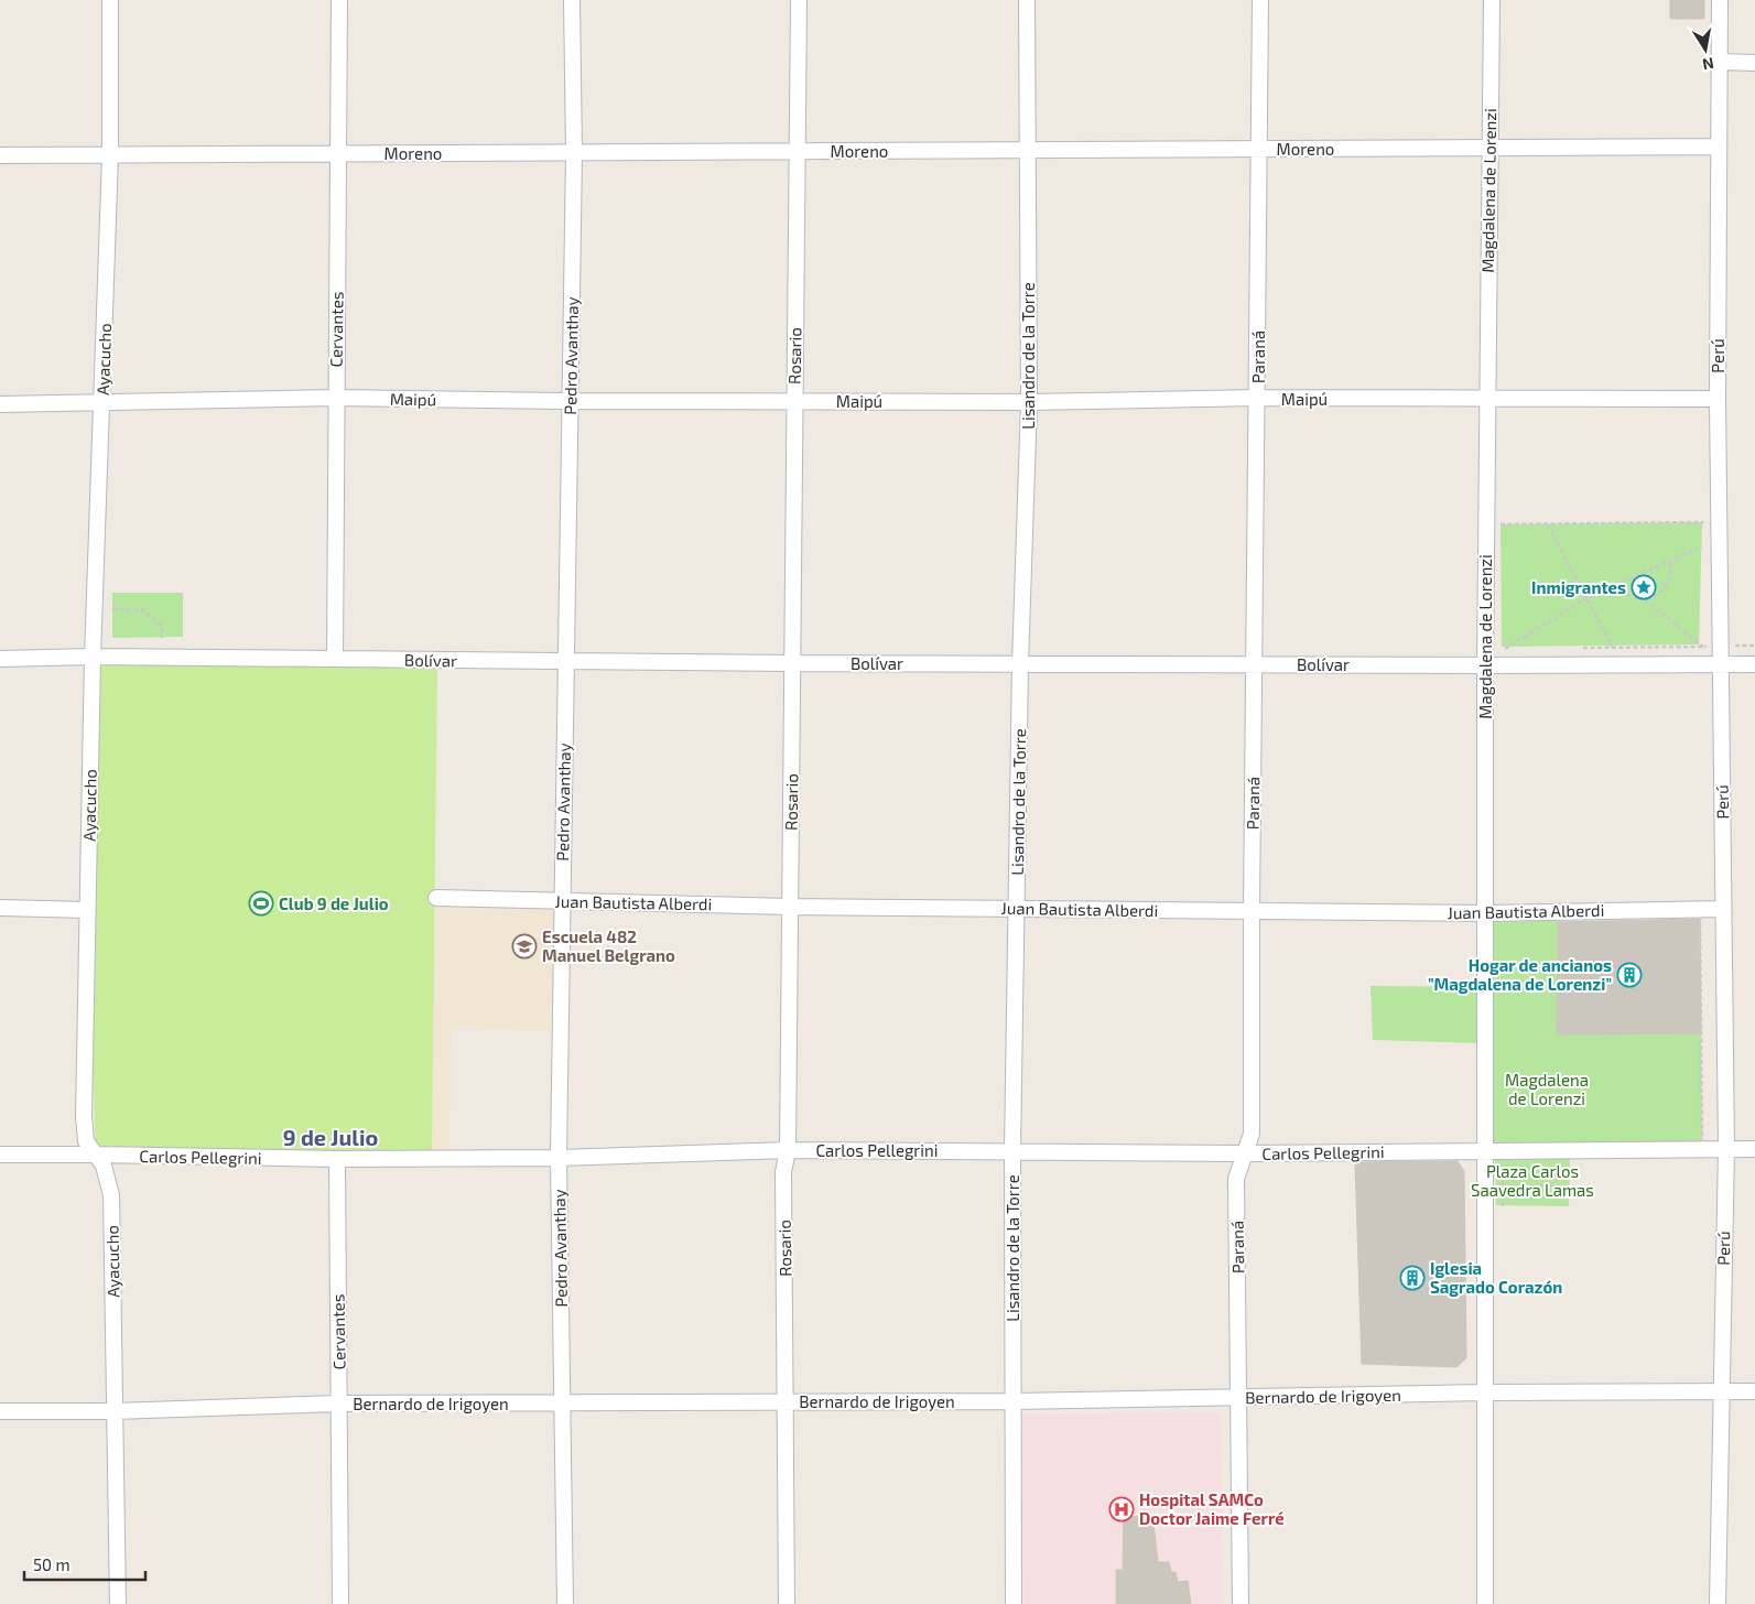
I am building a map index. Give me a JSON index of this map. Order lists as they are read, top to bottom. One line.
{"streets":{"street":["Moreno","Magdalena de Lorenzi","Cervantes","Pedro Avanthay","Rosario","Lisandro de la Torre","Perú","Paraná","Ayacucho","Maipú","Bolívar","Juan Bautista Alberdi","Carlos Pellegrini","Bernardo de Irigoyen"]},"crossings":[["Moreno","Magdalena de Lorenzi"],["Moreno","Cervantes"],["Moreno","Pedro Avanthay"],["Moreno","Rosario"],["Moreno","Lisandro de la Torre"],["Moreno","Perú"],["Moreno","Paraná"],["Moreno","Ayacucho"],["Magdalena de Lorenzi","Maipú"],["Magdalena de Lorenzi","Bolívar"],["Magdalena de Lorenzi","Juan Bautista Alberdi"],["Magdalena de Lorenzi","Carlos Pellegrini"],["Magdalena de Lorenzi","Bernardo de Irigoyen"],["Cervantes","Maipú"],["Cervantes","Bolívar"],["Cervantes","Carlos Pellegrini"],["Cervantes","Bernardo de Irigoyen"],["Pedro Avanthay","Maipú"],["Pedro Avanthay","Bolívar"],["Pedro Avanthay","Juan Bautista Alberdi"],["Pedro Avanthay","Carlos Pellegrini"],["Pedro Avanthay","Bernardo de Irigoyen"],["Rosario","Maipú"],["Rosario","Bolívar"],["Rosario","Juan Bautista Alberdi"],["Rosario","Carlos Pellegrini"],["Rosario","Bernardo de Irigoyen"],["Lisandro de la Torre","Maipú"],["Lisandro de la Torre","Bolívar"],["Lisandro de la Torre","Juan Bautista Alberdi"],["Lisandro de la Torre","Carlos Pellegrini"],["Lisandro de la Torre","Bernardo de Irigoyen"],["Perú","Maipú"],["Perú","Bolívar"],["Perú","Juan Bautista Alberdi"],["Perú","Carlos Pellegrini"],["Perú","Bernardo de Irigoyen"],["Paraná","Maipú"],["Paraná","Bolívar"],["Paraná","Juan Bautista Alberdi"],["Paraná","Carlos Pellegrini"],["Paraná","Bernardo de Irigoyen"],["Ayacucho","Maipú"],["Ayacucho","Bolívar"],["Ayacucho","Carlos Pellegrini"],["Ayacucho","Bernardo de Irigoyen"]],"districts":["9 de Julio"],"parks":["Magdalena de Lorenzi","Plaza Carlos Saavedra Lamas"],"places":{"place":["Inmigrantes"],"sports":["Club 9 de Julio"],"school or university":["Escuela 482 Manuel Belgrano"],"building":["Hogar de ancianos \"Magdalena de Lorenzi\"","Iglesia Sagrado Corazón"],"hospital":["Hospital SAMCo Doctor Jaime Ferré"]},"scale_bar":"50 m","north":"bottom"}
